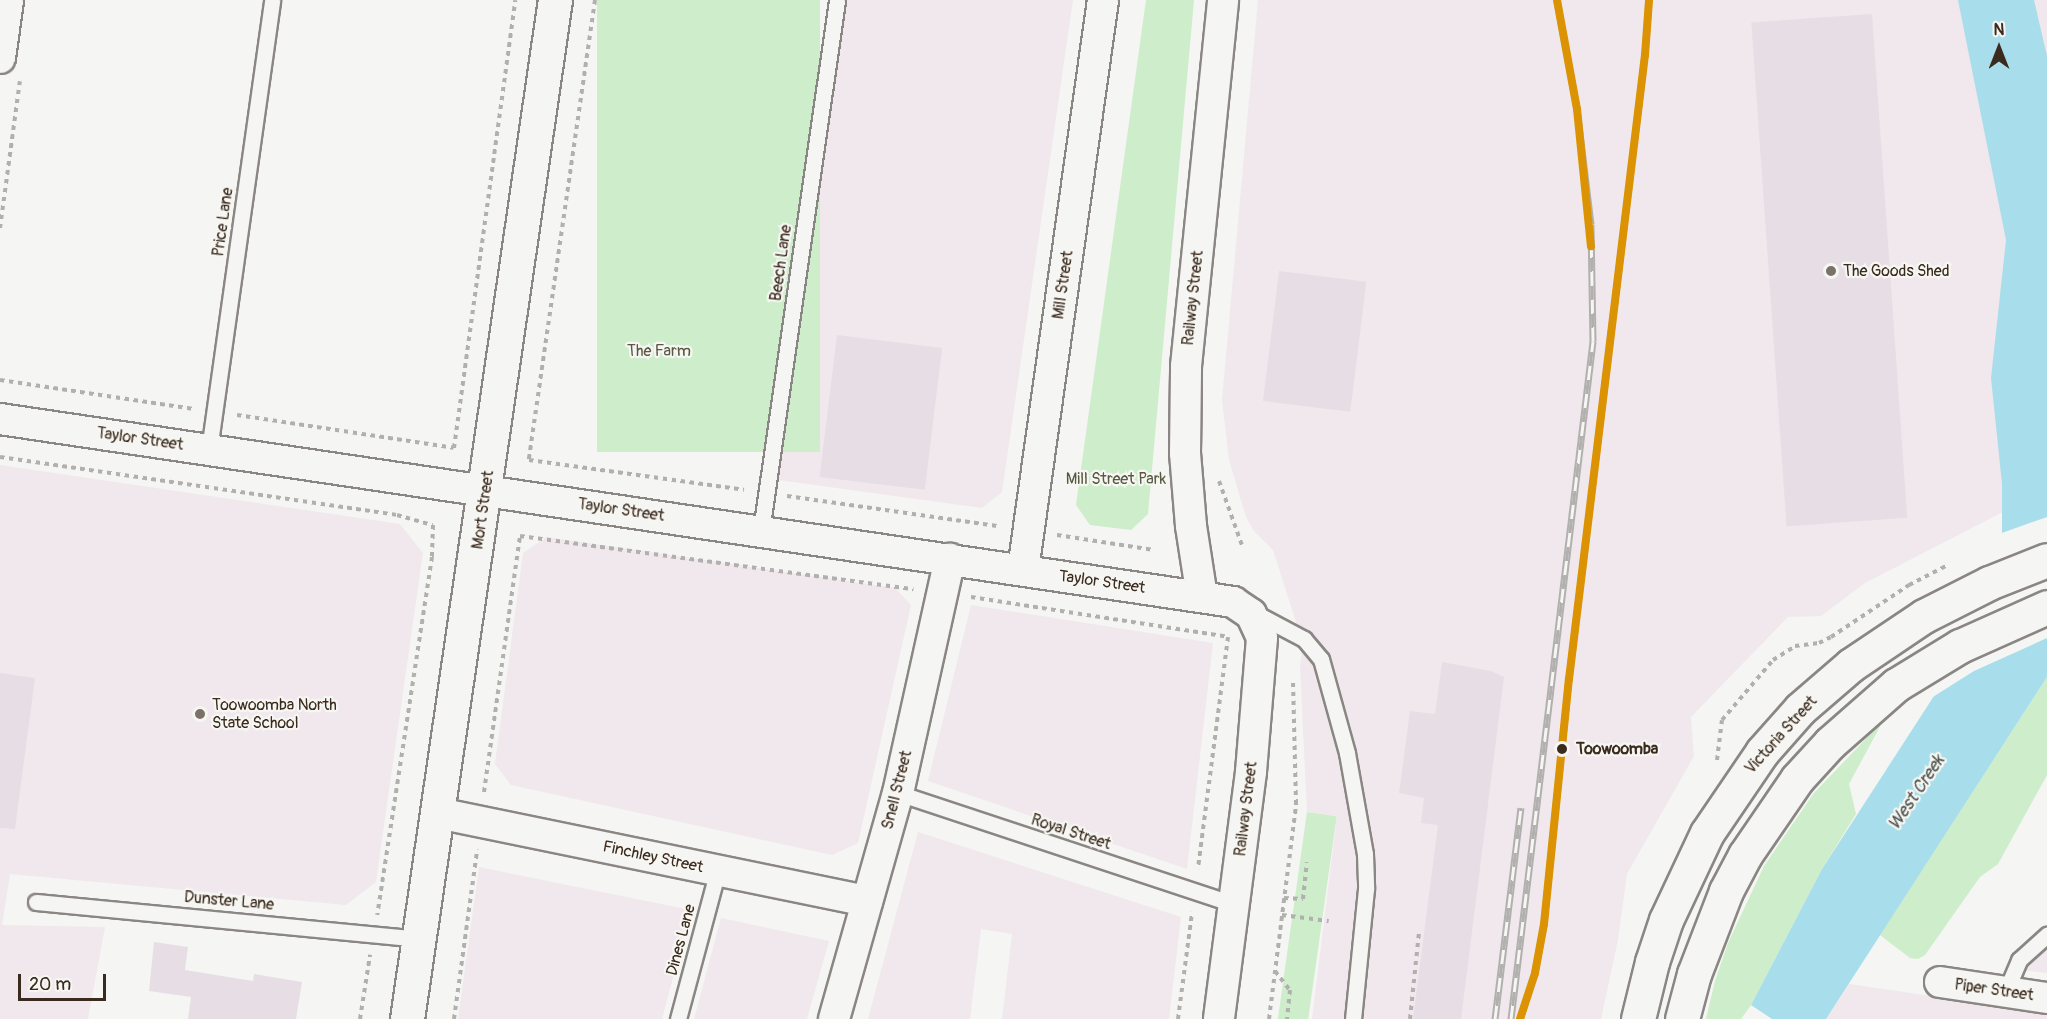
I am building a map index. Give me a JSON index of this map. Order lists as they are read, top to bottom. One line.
{"streets":{"main road":["Mort Street","Victoria Street"],"street":["Mill Street","Railway Street","Taylor Street","Snell Street","Finchley Street","Piper Street"],"lane":["Price Lane","Beech Lane","Royal Street","Dunster Lane","Dines Lane"]},"crossings":[["Price Lane","Taylor Street"],["Beech Lane","Taylor Street"],["Mill Street","Taylor Street"],["Railway Street","Taylor Street"],["Railway Street","Royal Street"],["Taylor Street","Mort Street"],["Taylor Street","Snell Street"],["Mort Street","Finchley Street"],["Mort Street","Dunster Lane"],["Snell Street","Royal Street"],["Snell Street","Finchley Street"],["Finchley Street","Dines Lane"]],"water":["West Creek"],"parks":["The Farm","Mill Street Park"],"places":["The Goods Shed","Toowoomba North State School","Toowoomba"],"scale_bar":"20 m","north":"top"}
